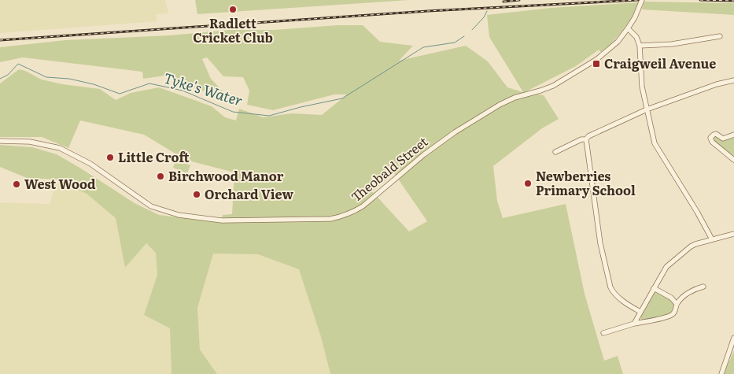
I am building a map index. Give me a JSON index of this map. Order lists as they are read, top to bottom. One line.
{"streets":{"street":["Theobald Street"]},"water":["Tyke's Water"],"places":{"other":["Radlett Cricket Club","Little Croft","Birchwood Manor","Newberries Primary School","West Wood","Orchard View"],"transit":["Craigweil Avenue"]}}
